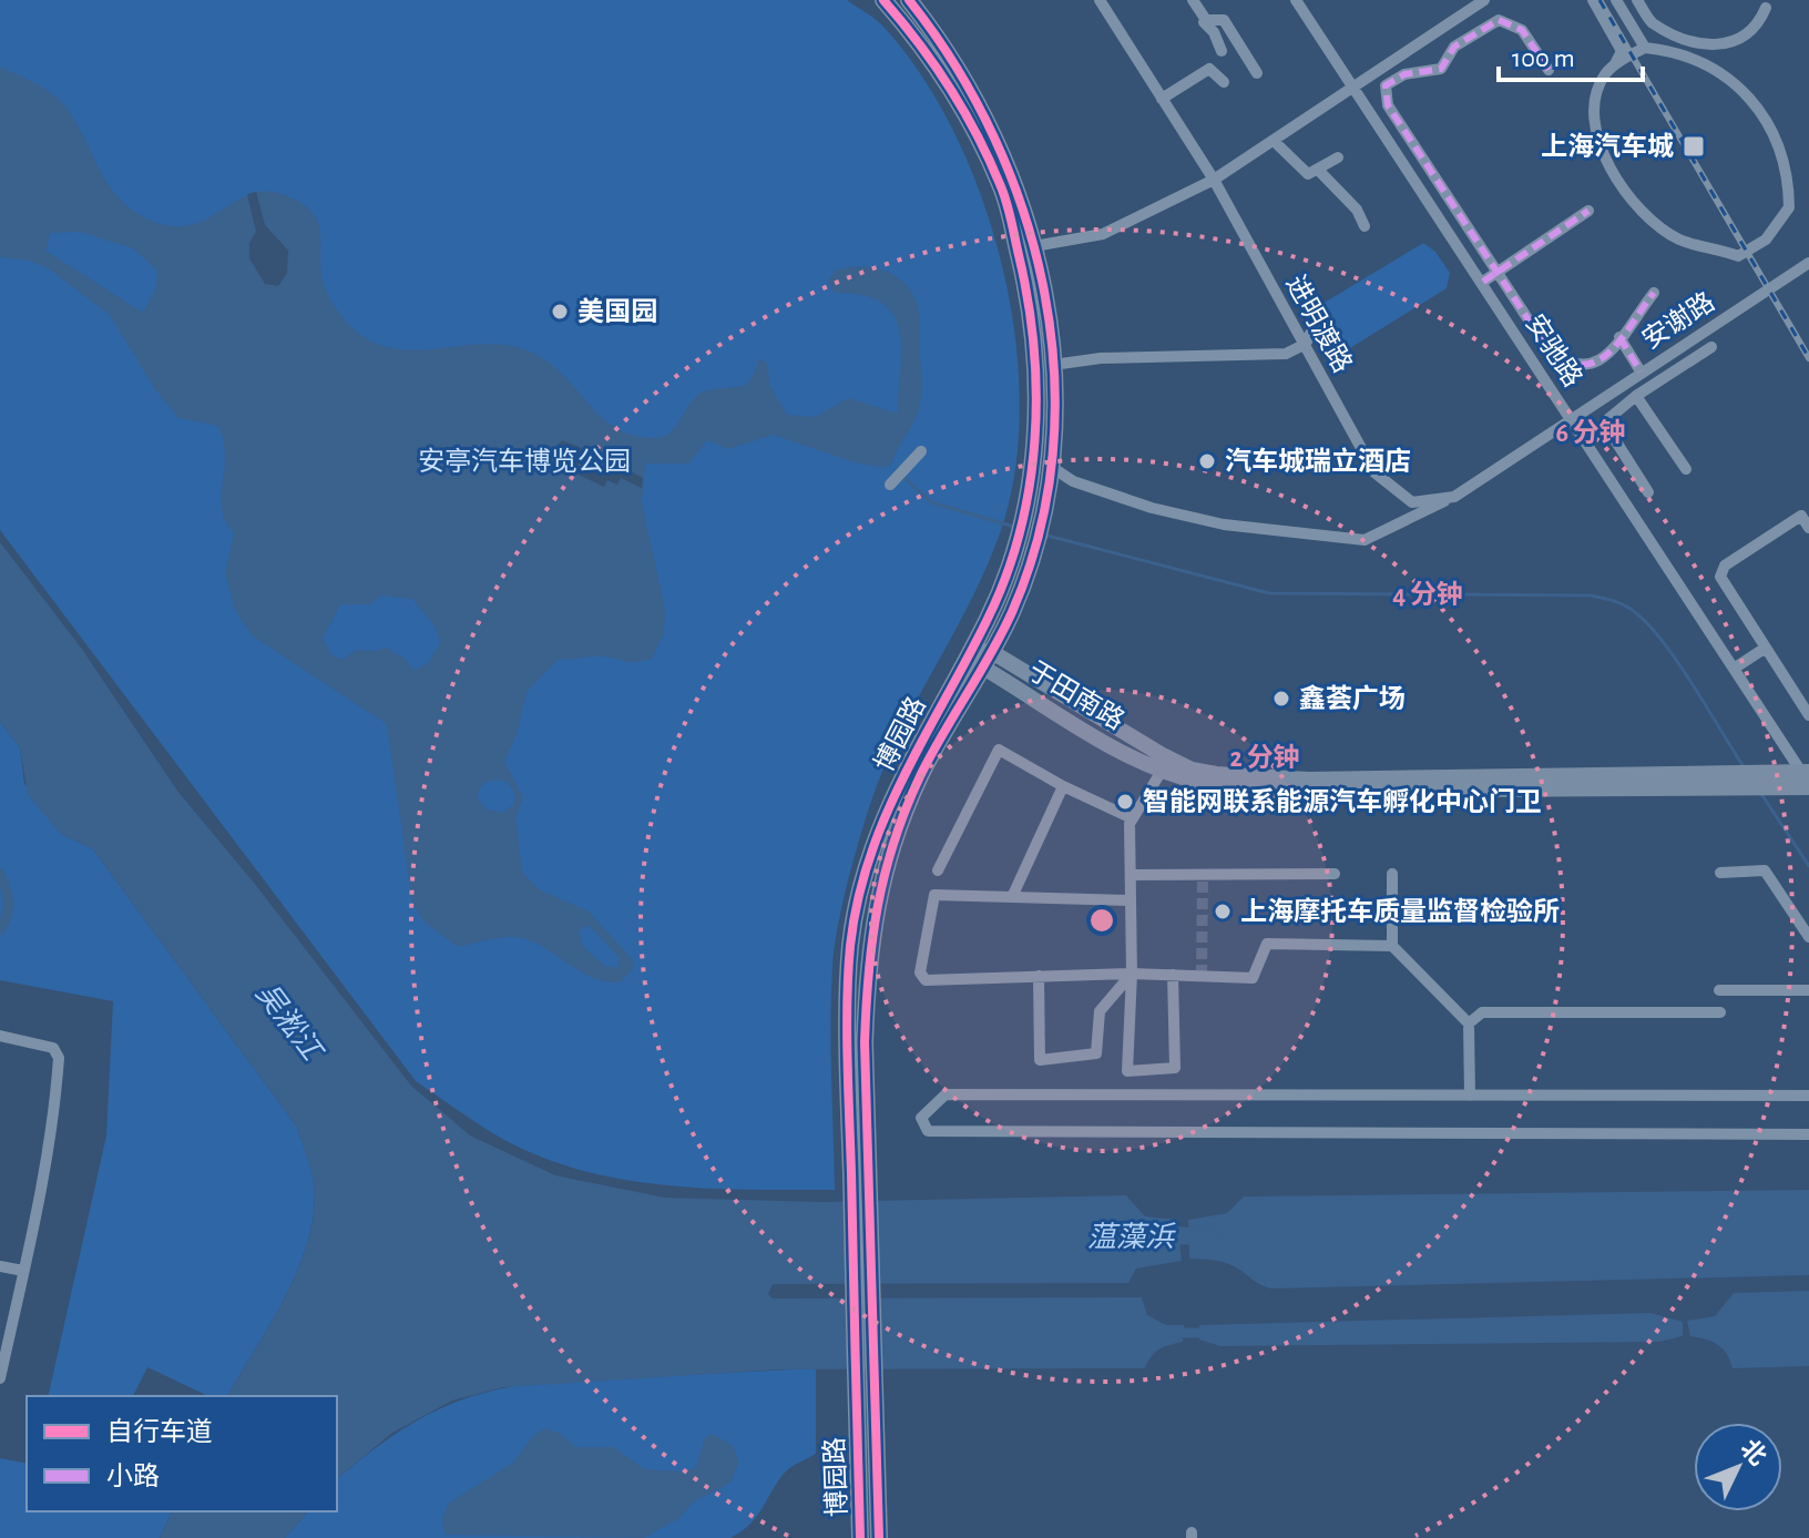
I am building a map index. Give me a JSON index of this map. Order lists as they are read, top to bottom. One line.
{"streets":{"main road":["博园路"],"street":["安谢路","进明渡路","安驰路","于田南路"]},"crossings":[["安谢路","进明渡路"],["安谢路","安驰路"],["进明渡路","安驰路"],["安驰路","于田南路"],["于田南路","博园路"]],"water":["吴淞江","蕰藻浜"],"parks":["安亭汽车博览公园"],"places":{"transit":["上海汽车城"],"other":["美国园","汽车城瑞立酒店","鑫荟广场","智能网联系能源汽车孵化中心门卫","上海摩托车质量监督检验所"]},"legend":["自行车道","小路"],"scale_bar":"100 m","north":"top right","rings":["6 分钟","4 分钟","2 分钟"]}
